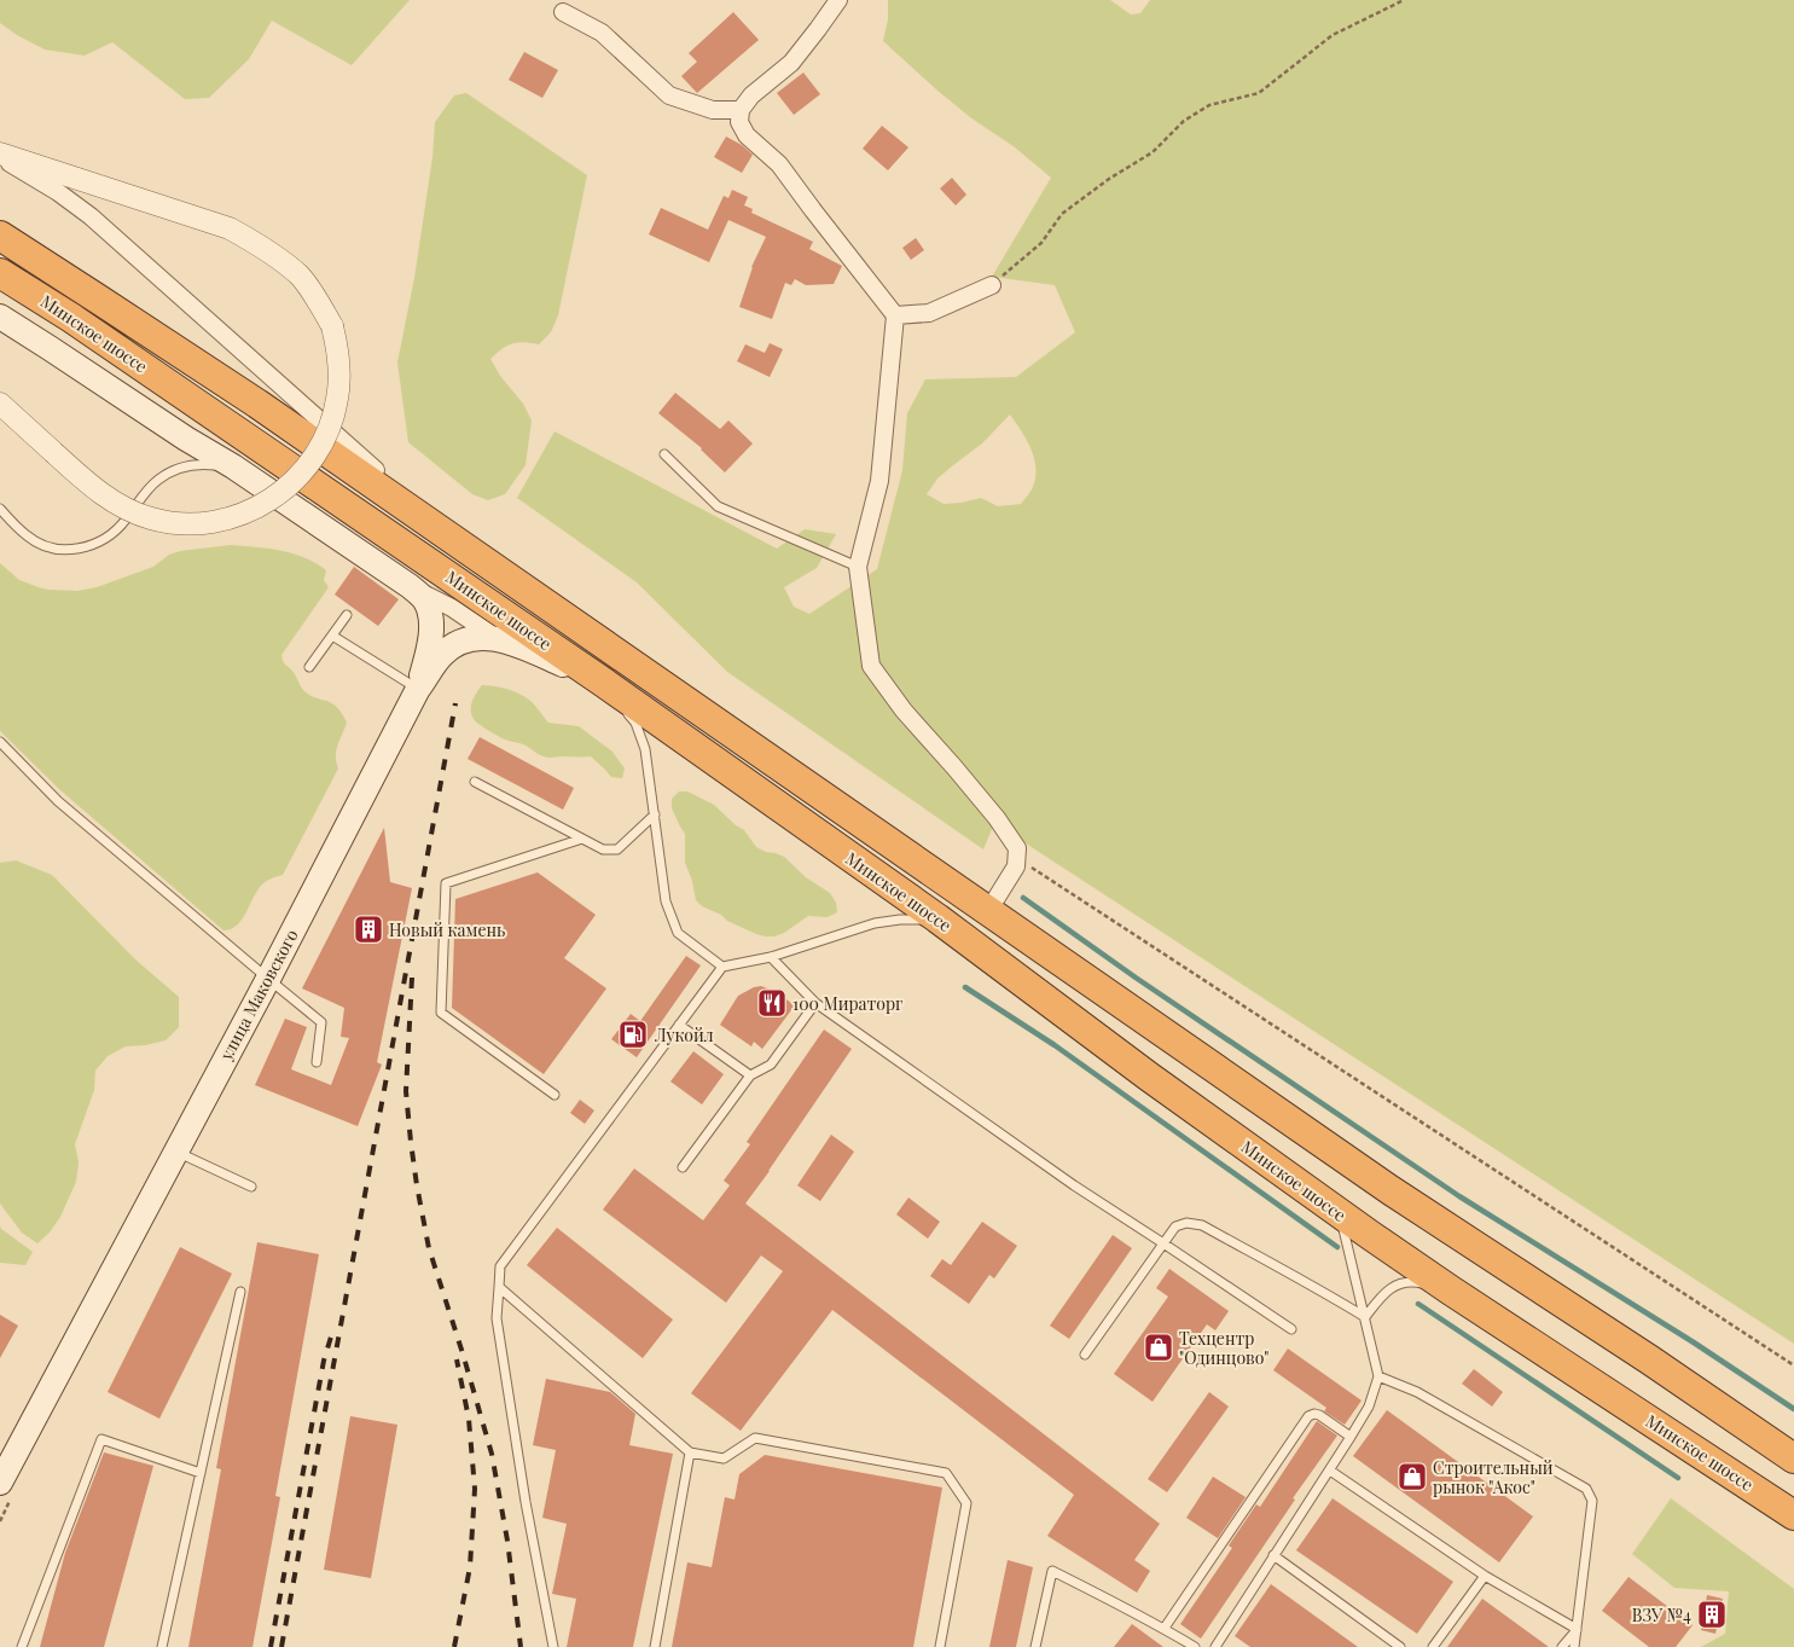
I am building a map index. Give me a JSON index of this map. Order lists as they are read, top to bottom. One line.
{"streets":{"highway":["Минское шоссе"],"main road":["улица Маковского"]},"crossings":[["Минское шоссе","улица Маковского"]],"places":{"building":["Новый камень","ВЗУ №4"],"restaurant":["100 Мираторг"],"fuel station":["Лукойл"],"shop":["Техцентр \"Одинцово\"","Строительный рынок \"Акос\""]}}
